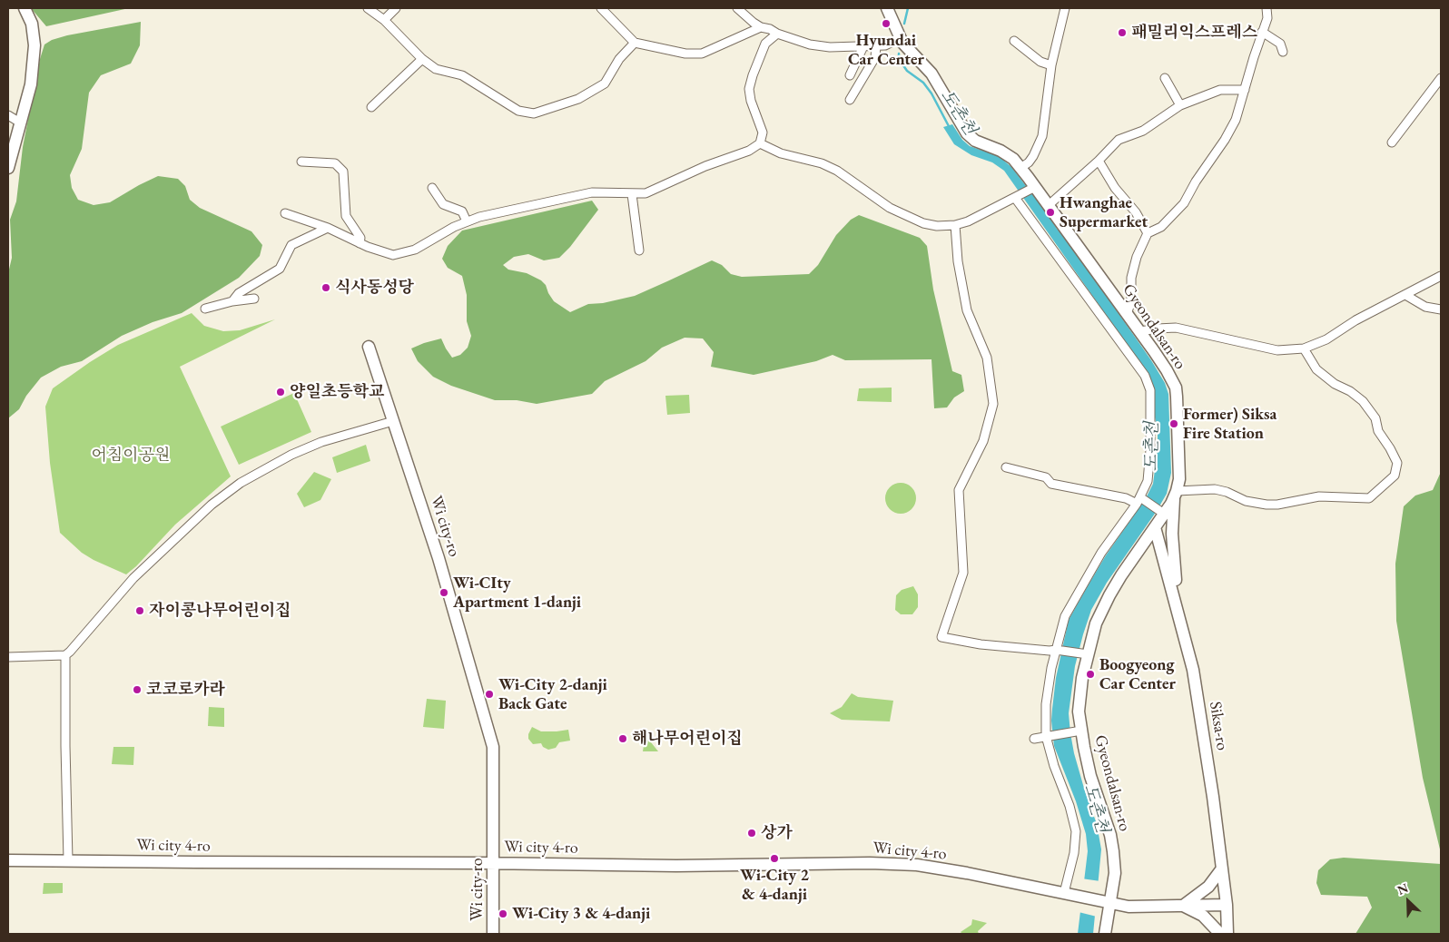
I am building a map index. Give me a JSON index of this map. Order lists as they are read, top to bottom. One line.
{"streets":{"street":["Gyeondalsan-ro","Wi city-ro","Siksa-ro","Wi city 4-ro"]},"crossings":[["Gyeondalsan-ro","Siksa-ro"],["Gyeondalsan-ro","Wi city 4-ro"],["Wi city-ro","Wi city 4-ro"]],"water":["도촌천"],"parks":["어침이공원"],"places":["Hyundai Car Center","패밀리익스프레스","Hwanghae Supermarket","식사동성당","양일초등학교","Former) Siksa Fire Station","Wi-CIty Apartment 1-danji","자이콩나무어린이집","Boogyeong Car Center","코코로카라","Wi-City 2-danji Back Gate","해나무어린이집","상가","Wi-City 2 & 4-danji","Wi-City 3 & 4-danji"],"north":"top left"}
